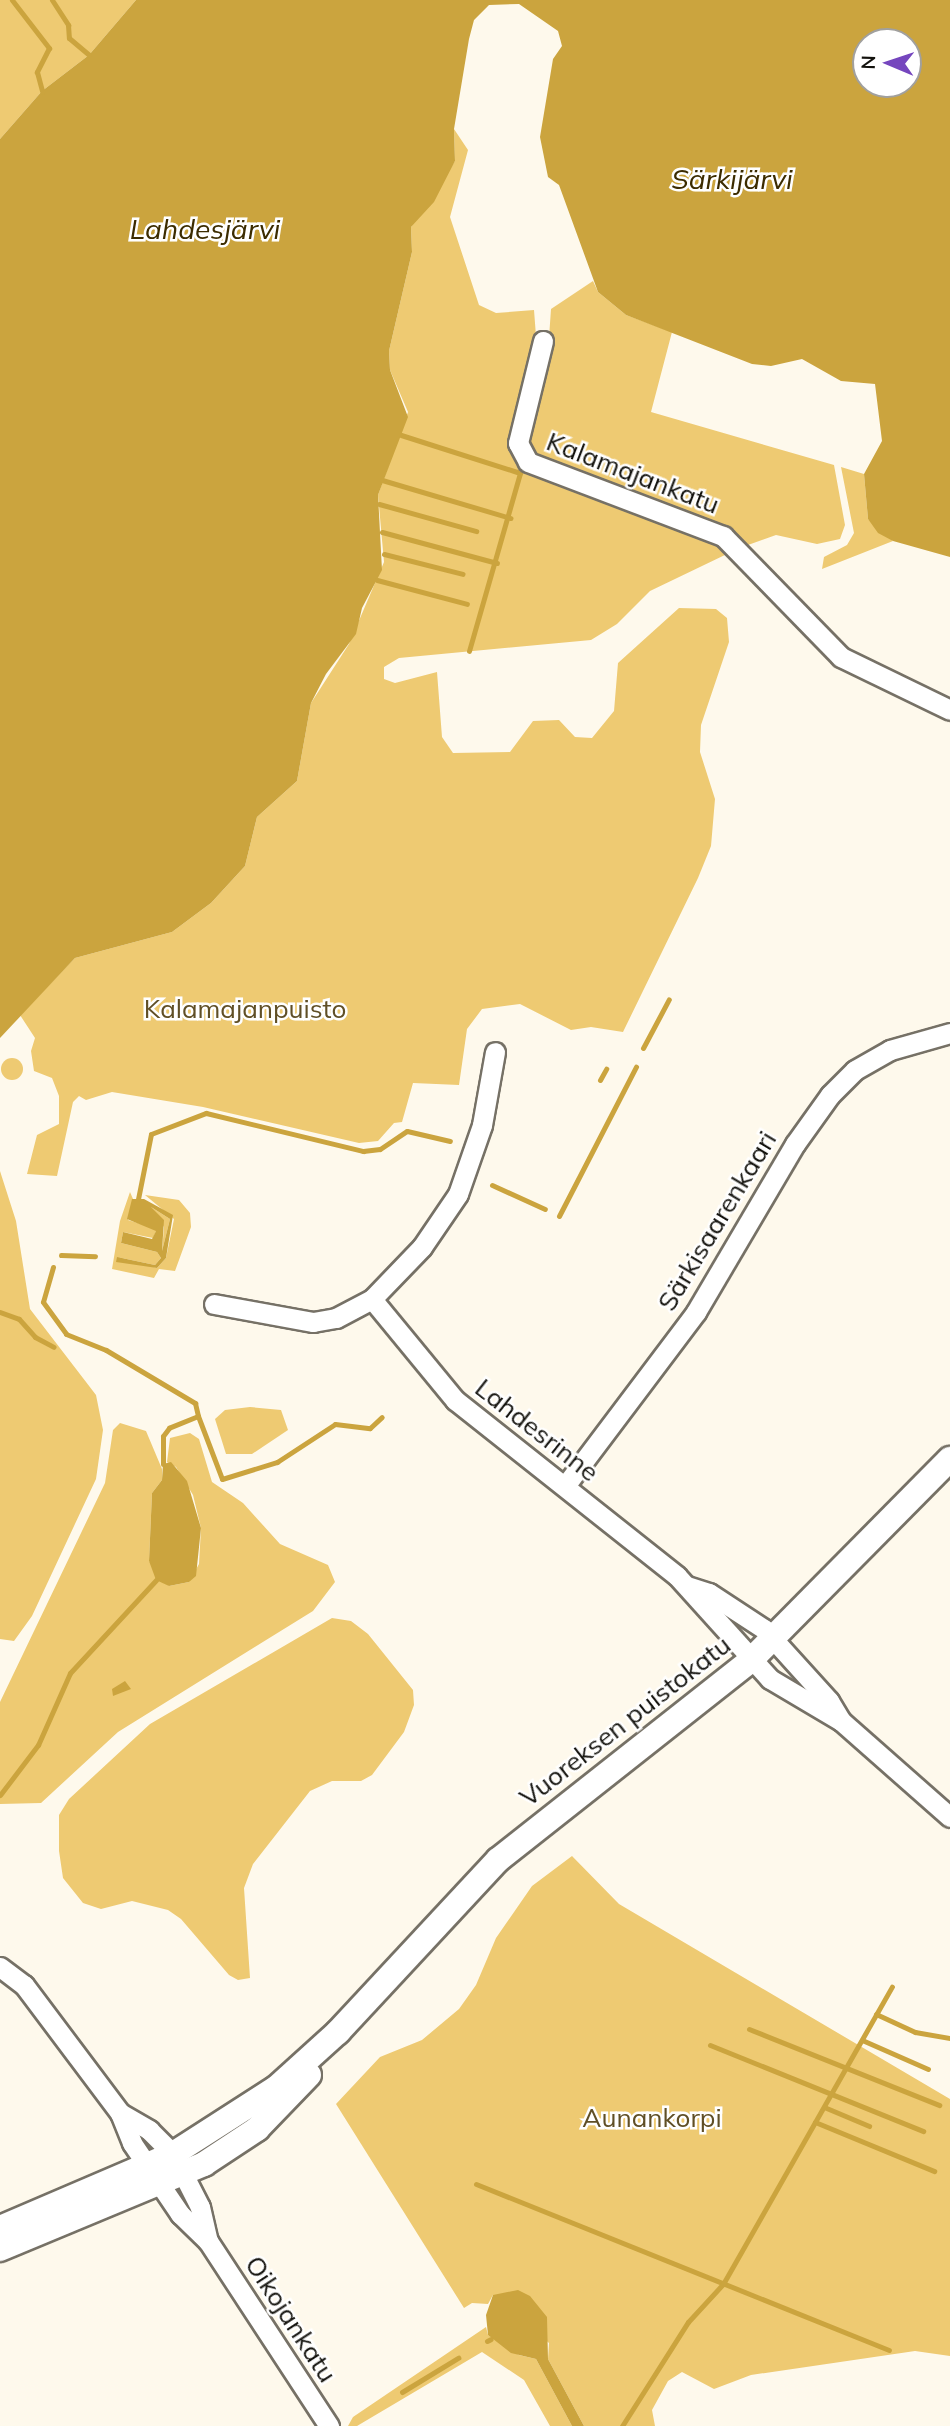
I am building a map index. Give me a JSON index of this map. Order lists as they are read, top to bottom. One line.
{"streets":{"main road":["Vuoreksen puistokatu"],"street":["Kalamajankatu","Särkisaarenkaari","Lahdesrinne","Oikojankatu"]},"crossings":[["Särkisaarenkaari","Lahdesrinne"],["Lahdesrinne","Vuoreksen puistokatu"],["Vuoreksen puistokatu","Oikojankatu"]],"water":["Särkijärvi","Lahdesjärvi"],"parks":["Kalamajanpuisto","Aunankorpi"],"north":"left"}
